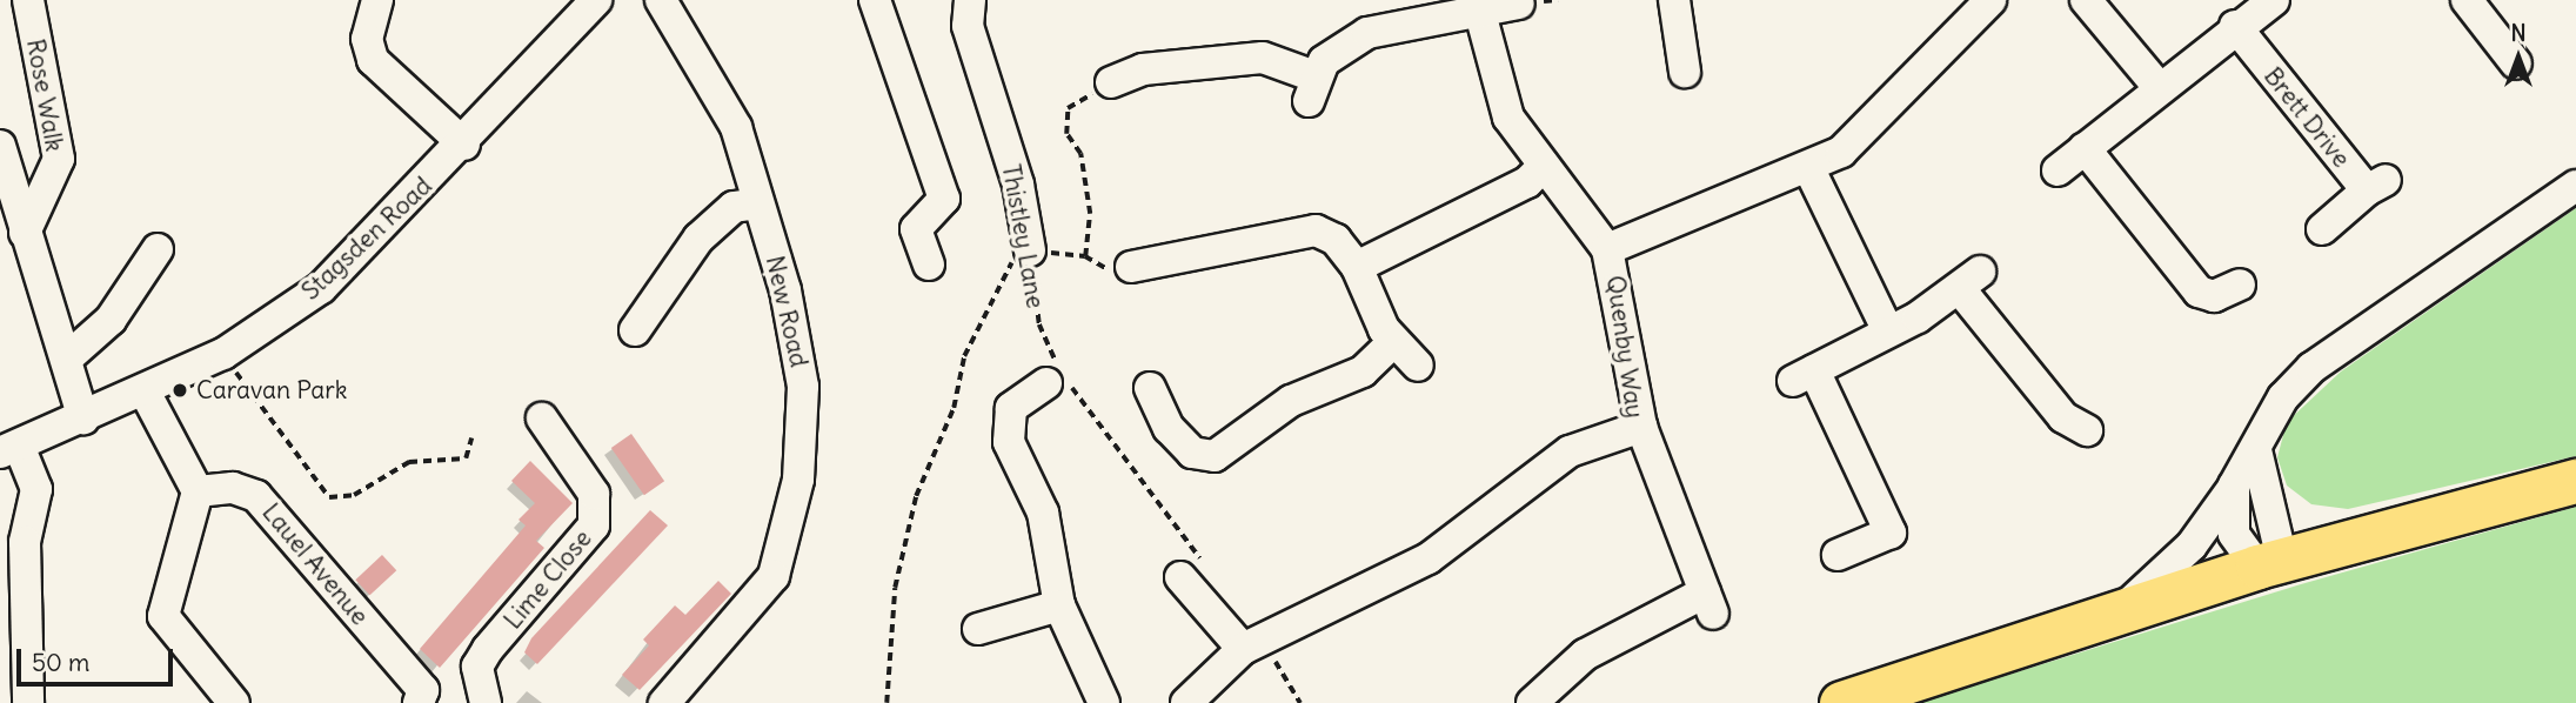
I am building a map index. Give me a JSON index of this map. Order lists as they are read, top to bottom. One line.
{"streets":{"street":["Rose Walk","Brett Drive","Thistley Lane","Stagsden Road","New Road","Quenby Way","Lauel Avenue","Lime Close"]},"places":["Caravan Park"],"scale_bar":"50 m","north":"top"}
